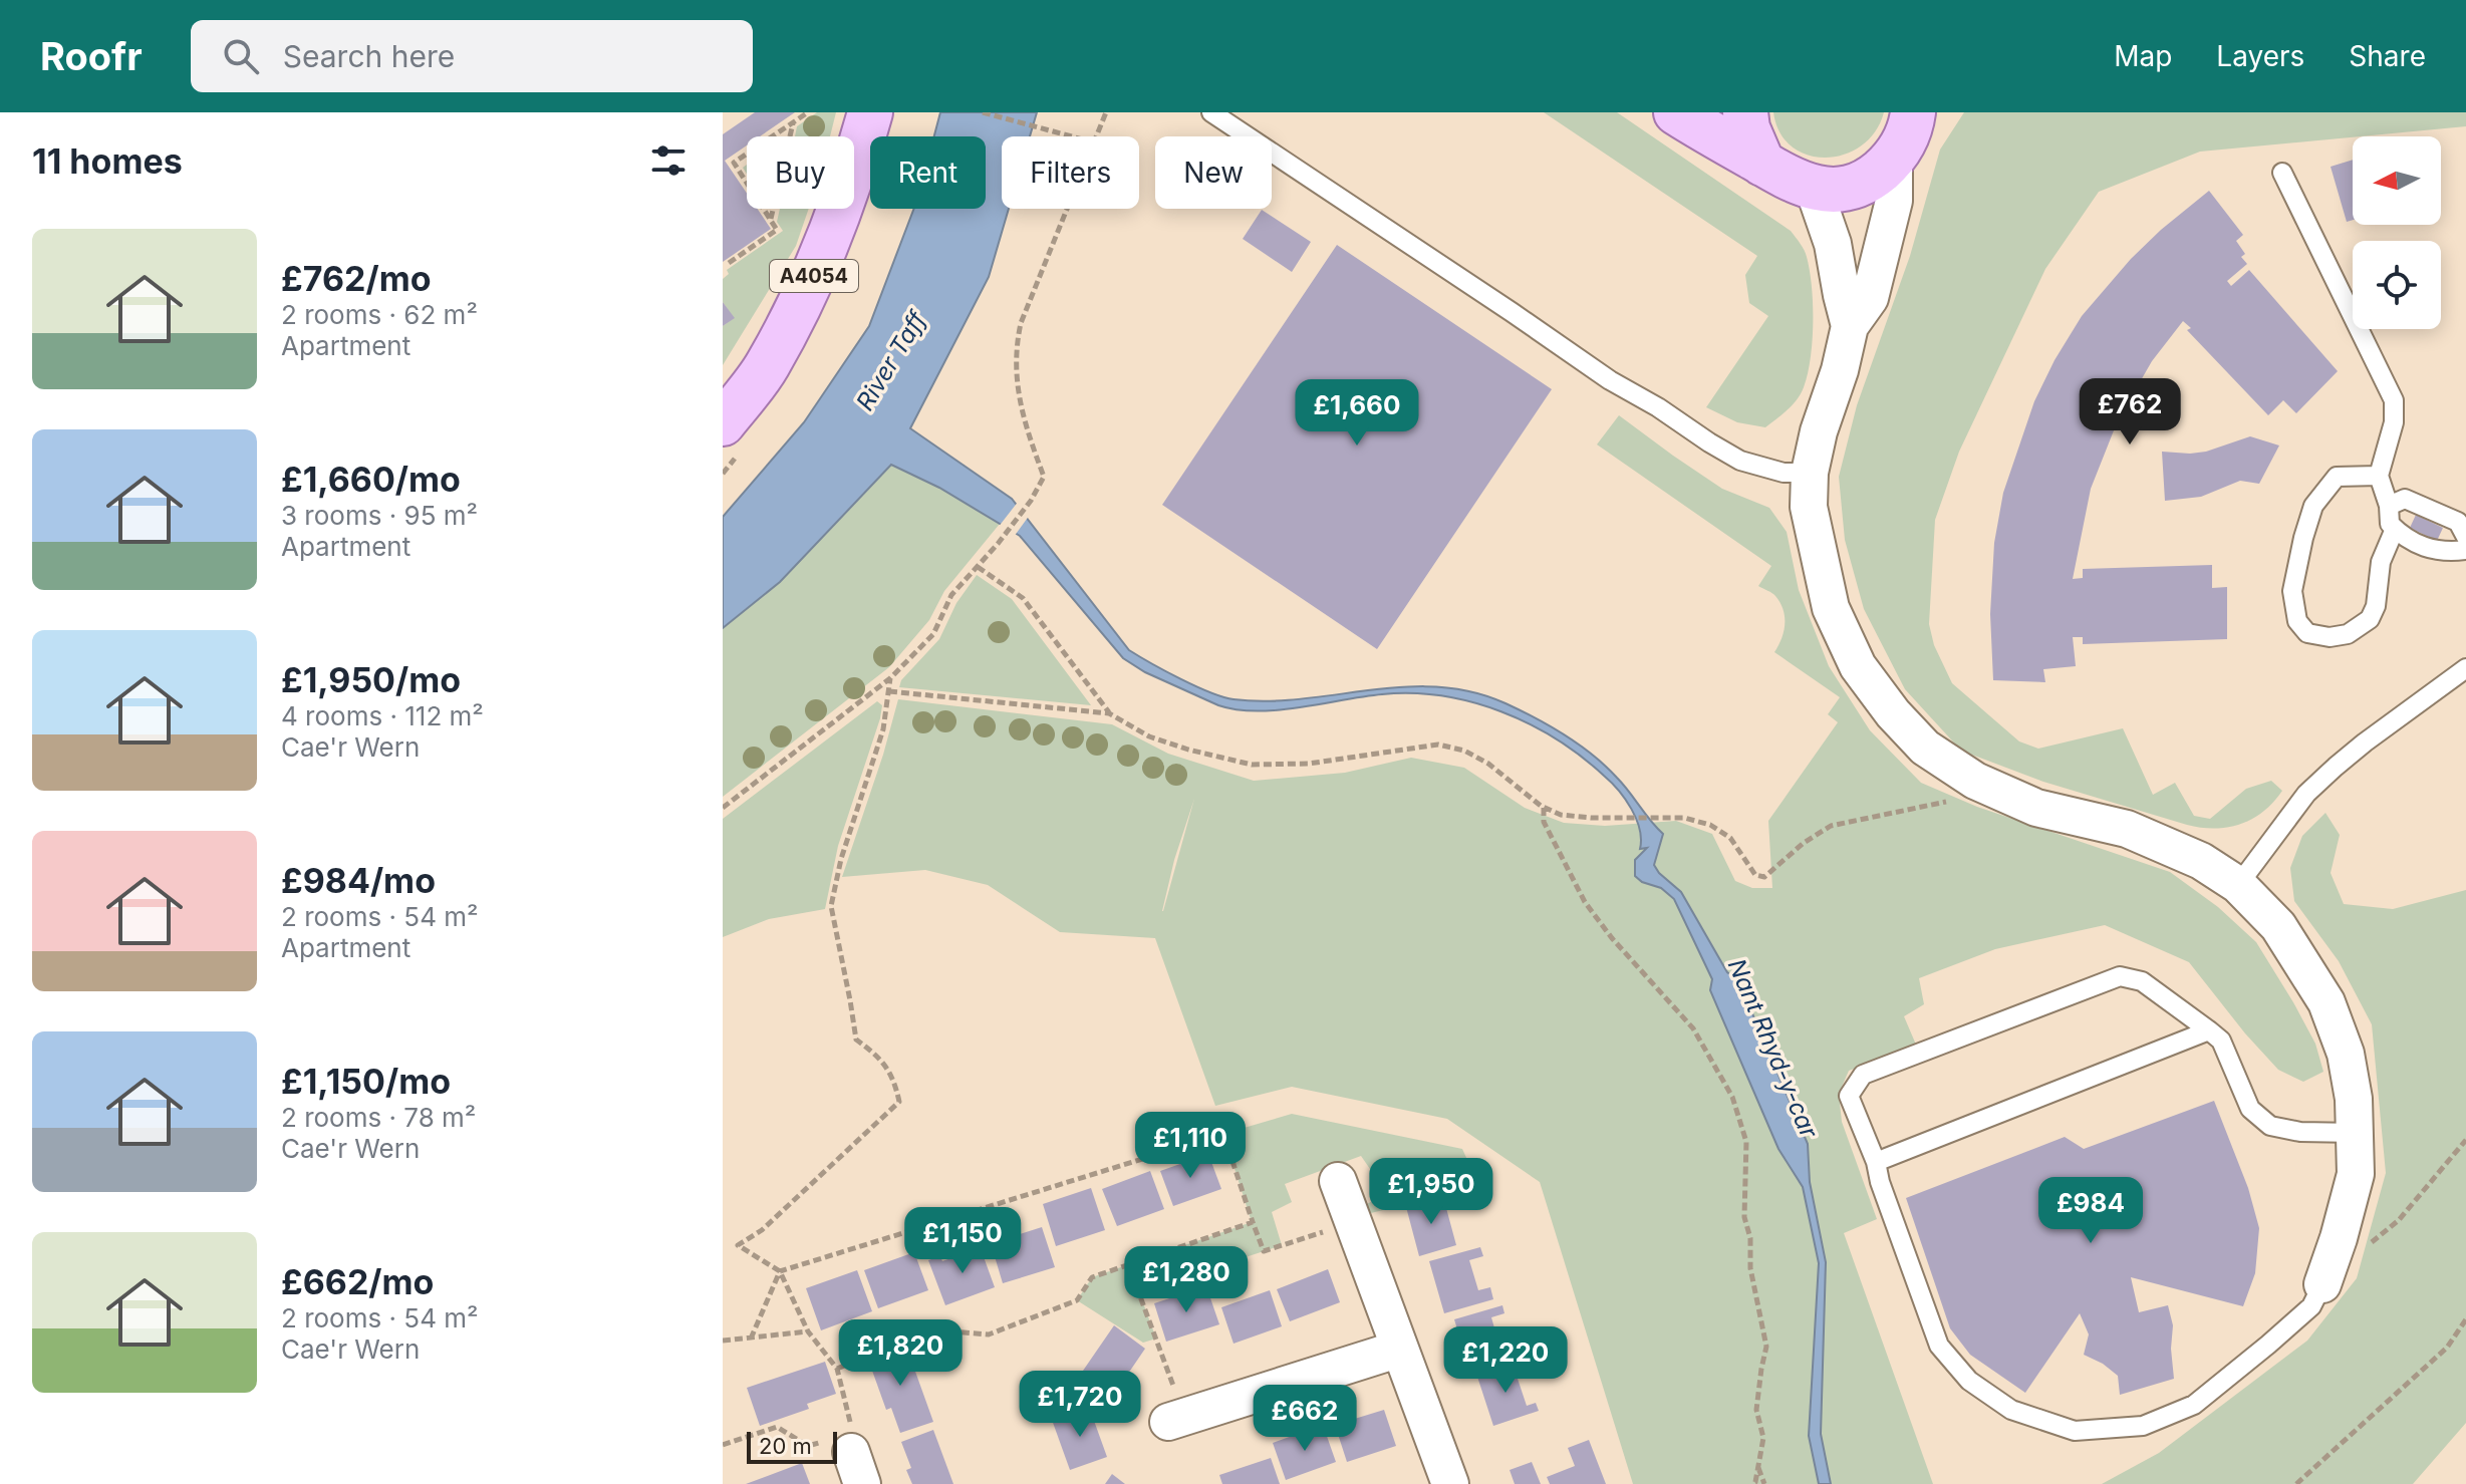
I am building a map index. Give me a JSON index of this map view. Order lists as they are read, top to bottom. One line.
{"streets":{"main road":["A4054"]},"water":["River Taff","Nant Rhyd-y-car"],"scale_bar":"20 m","north":"left","page":{"header":"Roofr","search":"Search here","nav":["Map","Layers","Share"],"heading":"11 homes","chip":["Buy","Rent","Filters","New"],"list":[{"name":"£762/mo","note":"2 rooms · 62 m² · Apartment"},{"name":"£1,660/mo","note":"3 rooms · 95 m² · Apartment"},{"name":"£1,950/mo","note":"4 rooms · 112 m² · Cae'r Wern"},{"name":"£984/mo","note":"2 rooms · 54 m² · Apartment"},{"name":"£1,150/mo","note":"2 rooms · 78 m² · Cae'r Wern"},{"name":"£662/mo","note":"2 rooms · 54 m² · Cae'r Wern"}],"price":["£762","£1,660","£1,110","£1,950","£984","£1,150","£1,280","£1,820","£1,220","£1,720","£662"],"scale":"20 m"}}
